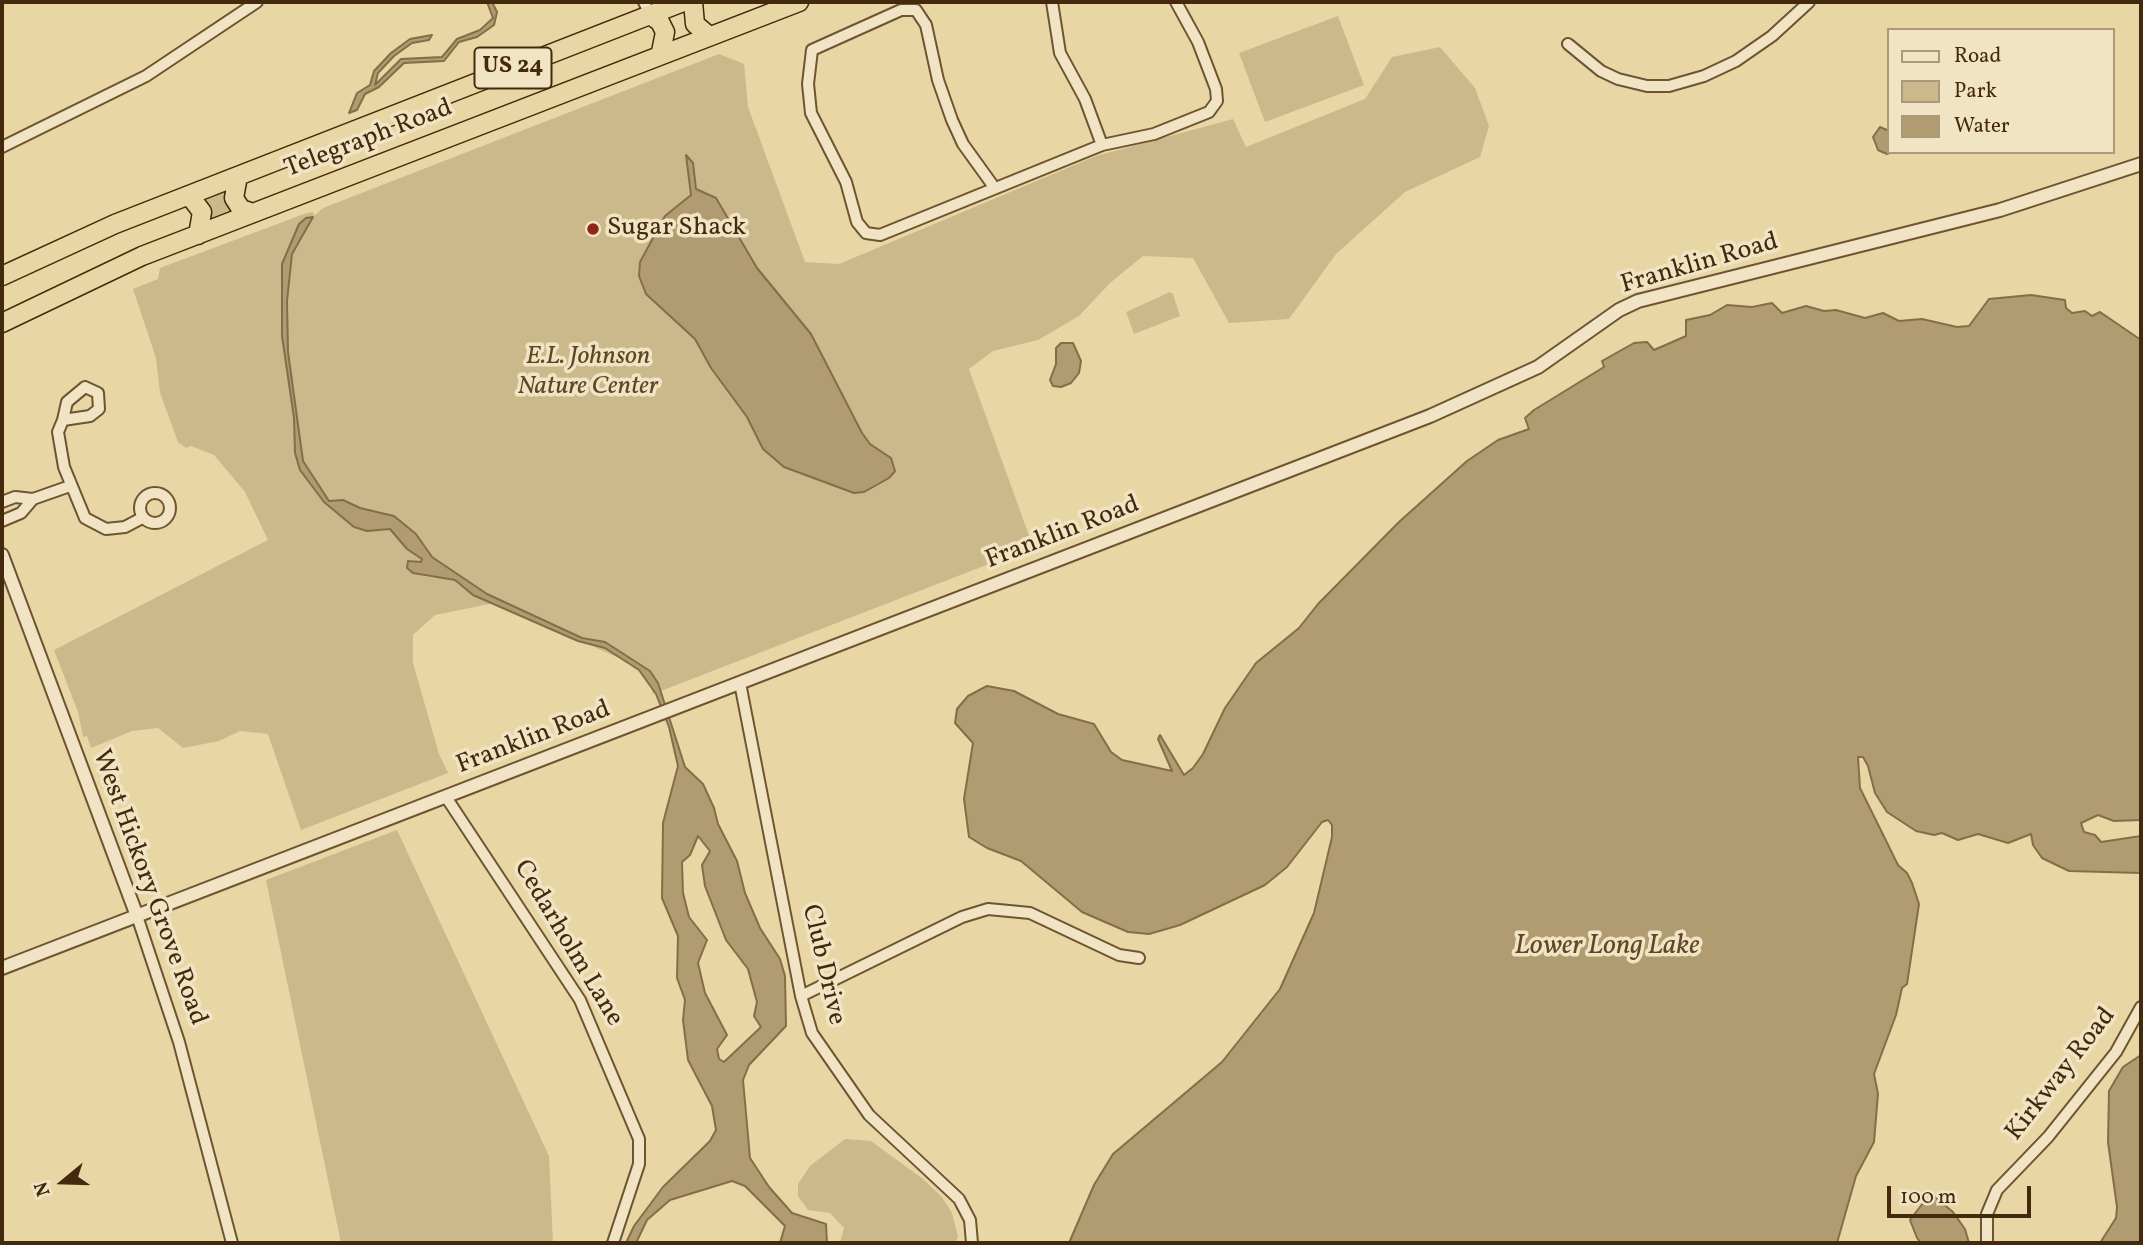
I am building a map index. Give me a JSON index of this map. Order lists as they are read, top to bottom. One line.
{"streets":{"highway":["US 24","Telegraph Road"],"street":["Franklin Road","West Hickory Grove Road","Cedarholm Lane","Club Drive","Kirkway Road"]},"crossings":[["Franklin Road","West Hickory Grove Road"],["Franklin Road","Cedarholm Lane"],["Franklin Road","Club Drive"]],"water":["Lower Long Lake"],"parks":["E.L. Johnson Nature Center"],"places":["Sugar Shack"],"legend":["Road","Park","Water"],"scale_bar":"100 m","north":"left"}
